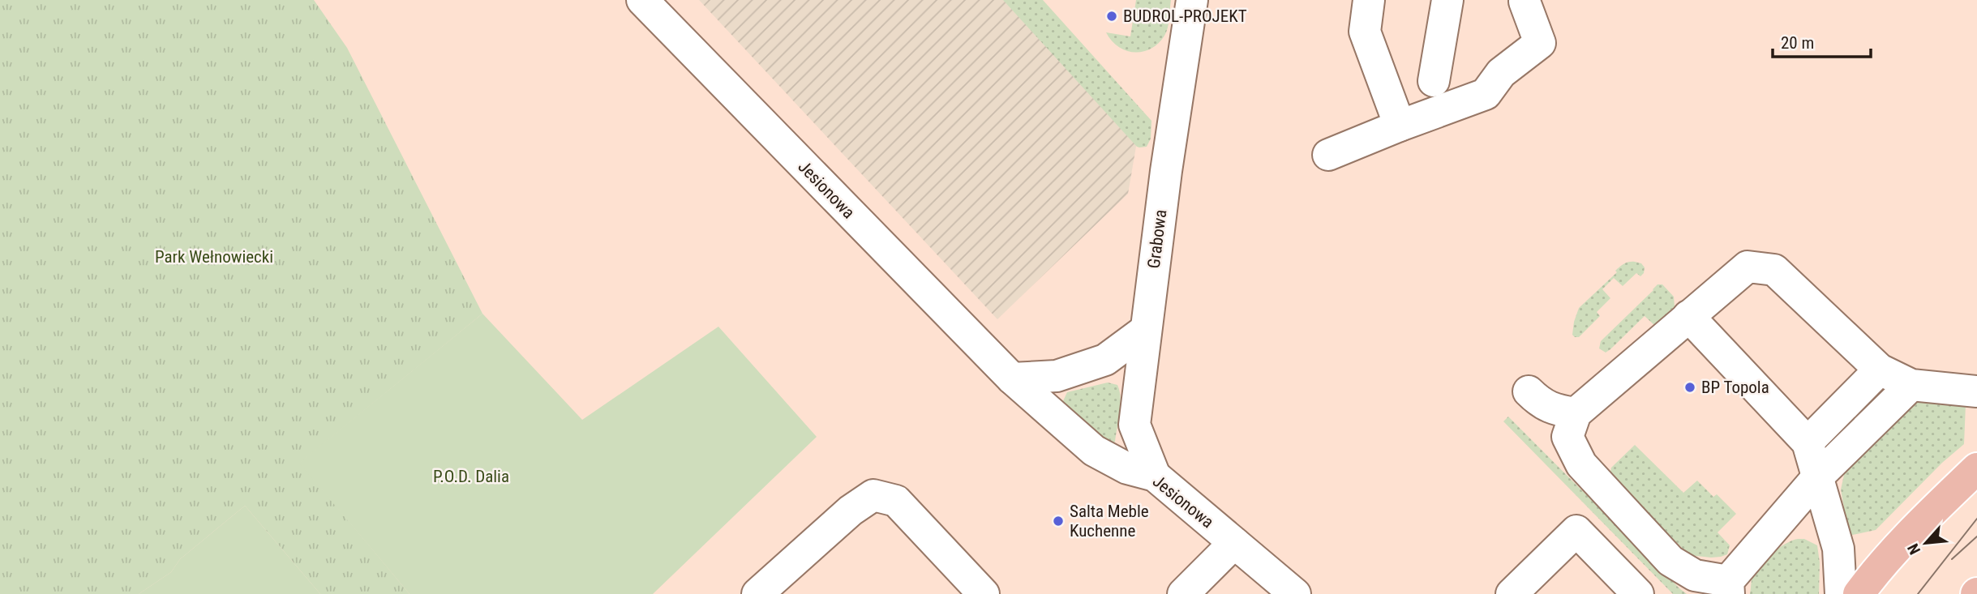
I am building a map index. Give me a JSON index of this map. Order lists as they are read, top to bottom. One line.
{"streets":{"street":["Jesionowa","Grabowa"]},"crossings":[["Jesionowa","Grabowa"]],"parks":["Park Wełnowiecki","P.O.D. Dalia"],"places":["BUDROL-PROJEKT","BP Topola","Salta Meble Kuchenne"],"scale_bar":"20 m","north":"bottom left"}
